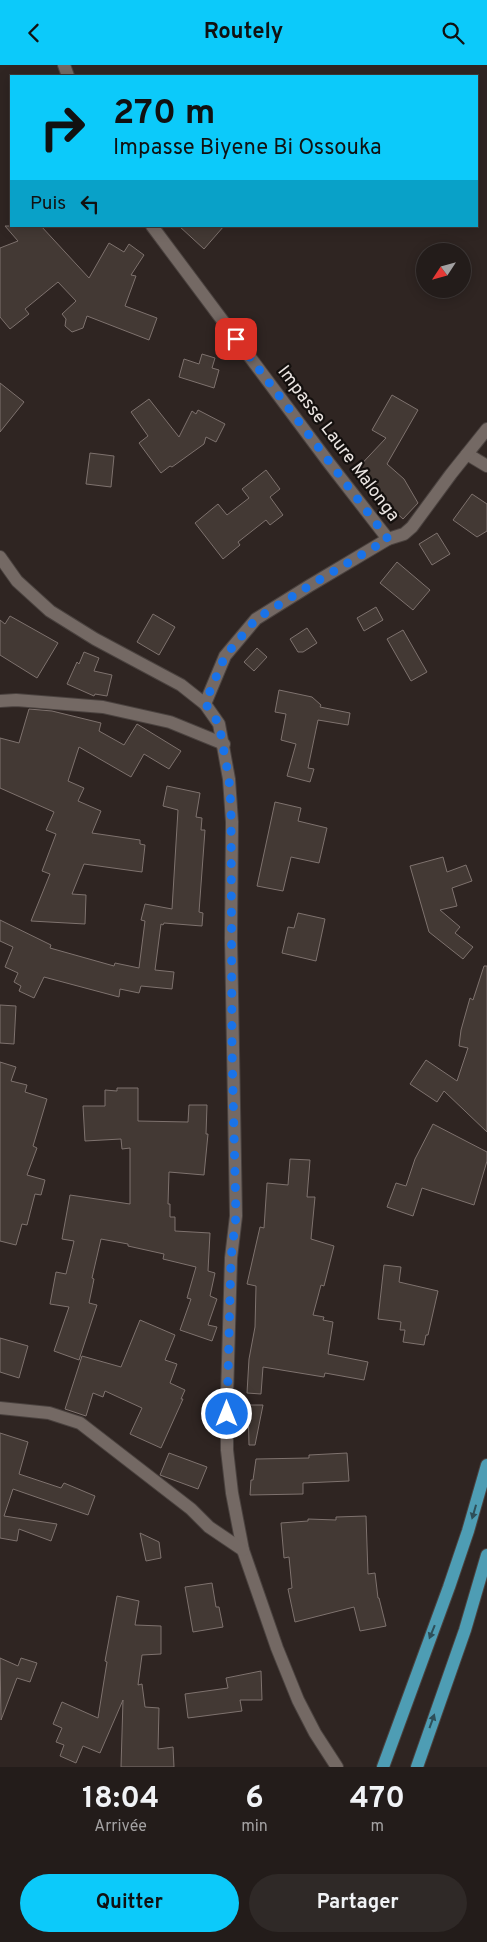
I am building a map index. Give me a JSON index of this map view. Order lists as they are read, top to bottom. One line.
{"streets":{"street":["Impasse Laure Malonga"]},"north":"bottom left","page":{"header":"Routely","turn":["270 m","Impasse Biyene Bi Ossouka"],"then":"Puis","eta":["18:04","Arrivée","6","min","470","m"],"buttons":["Quitter","Partager"]}}
